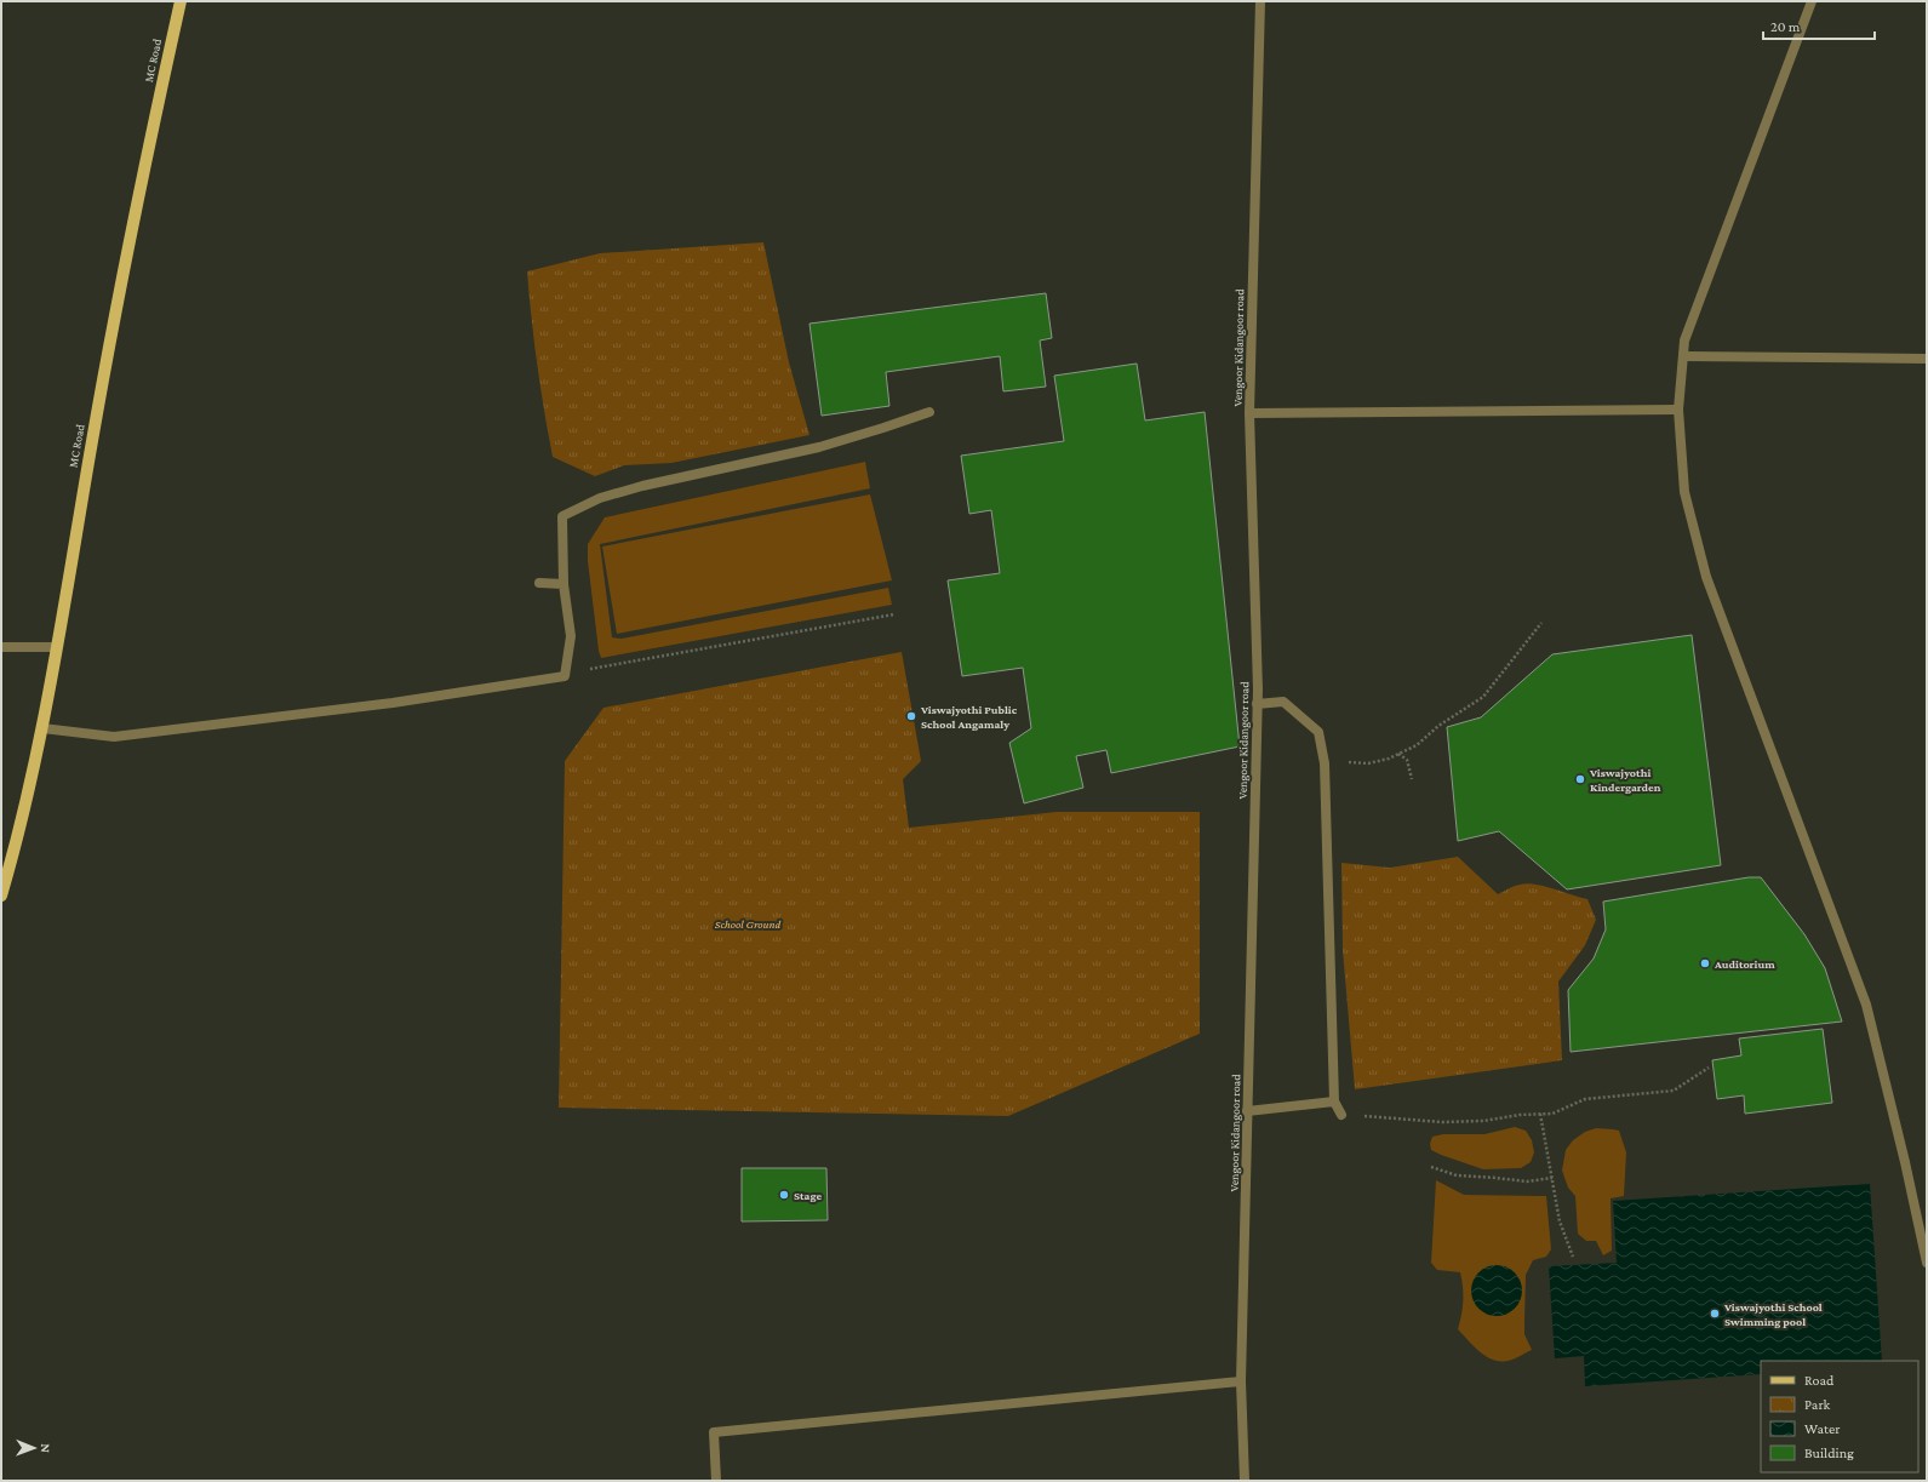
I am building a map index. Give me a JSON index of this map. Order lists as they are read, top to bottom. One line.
{"streets":{"main road":["MC Road"],"street":["Vengoor Kidangoor road"]},"parks":["School Ground"],"places":["Viswajyothi Public School Angamaly","Viswajyothi Kindergarden","Auditorium","Stage","Viswajyothi School Swimming pool"],"legend":["Road","Park","Water","Building"],"scale_bar":"20 m","north":"right"}
